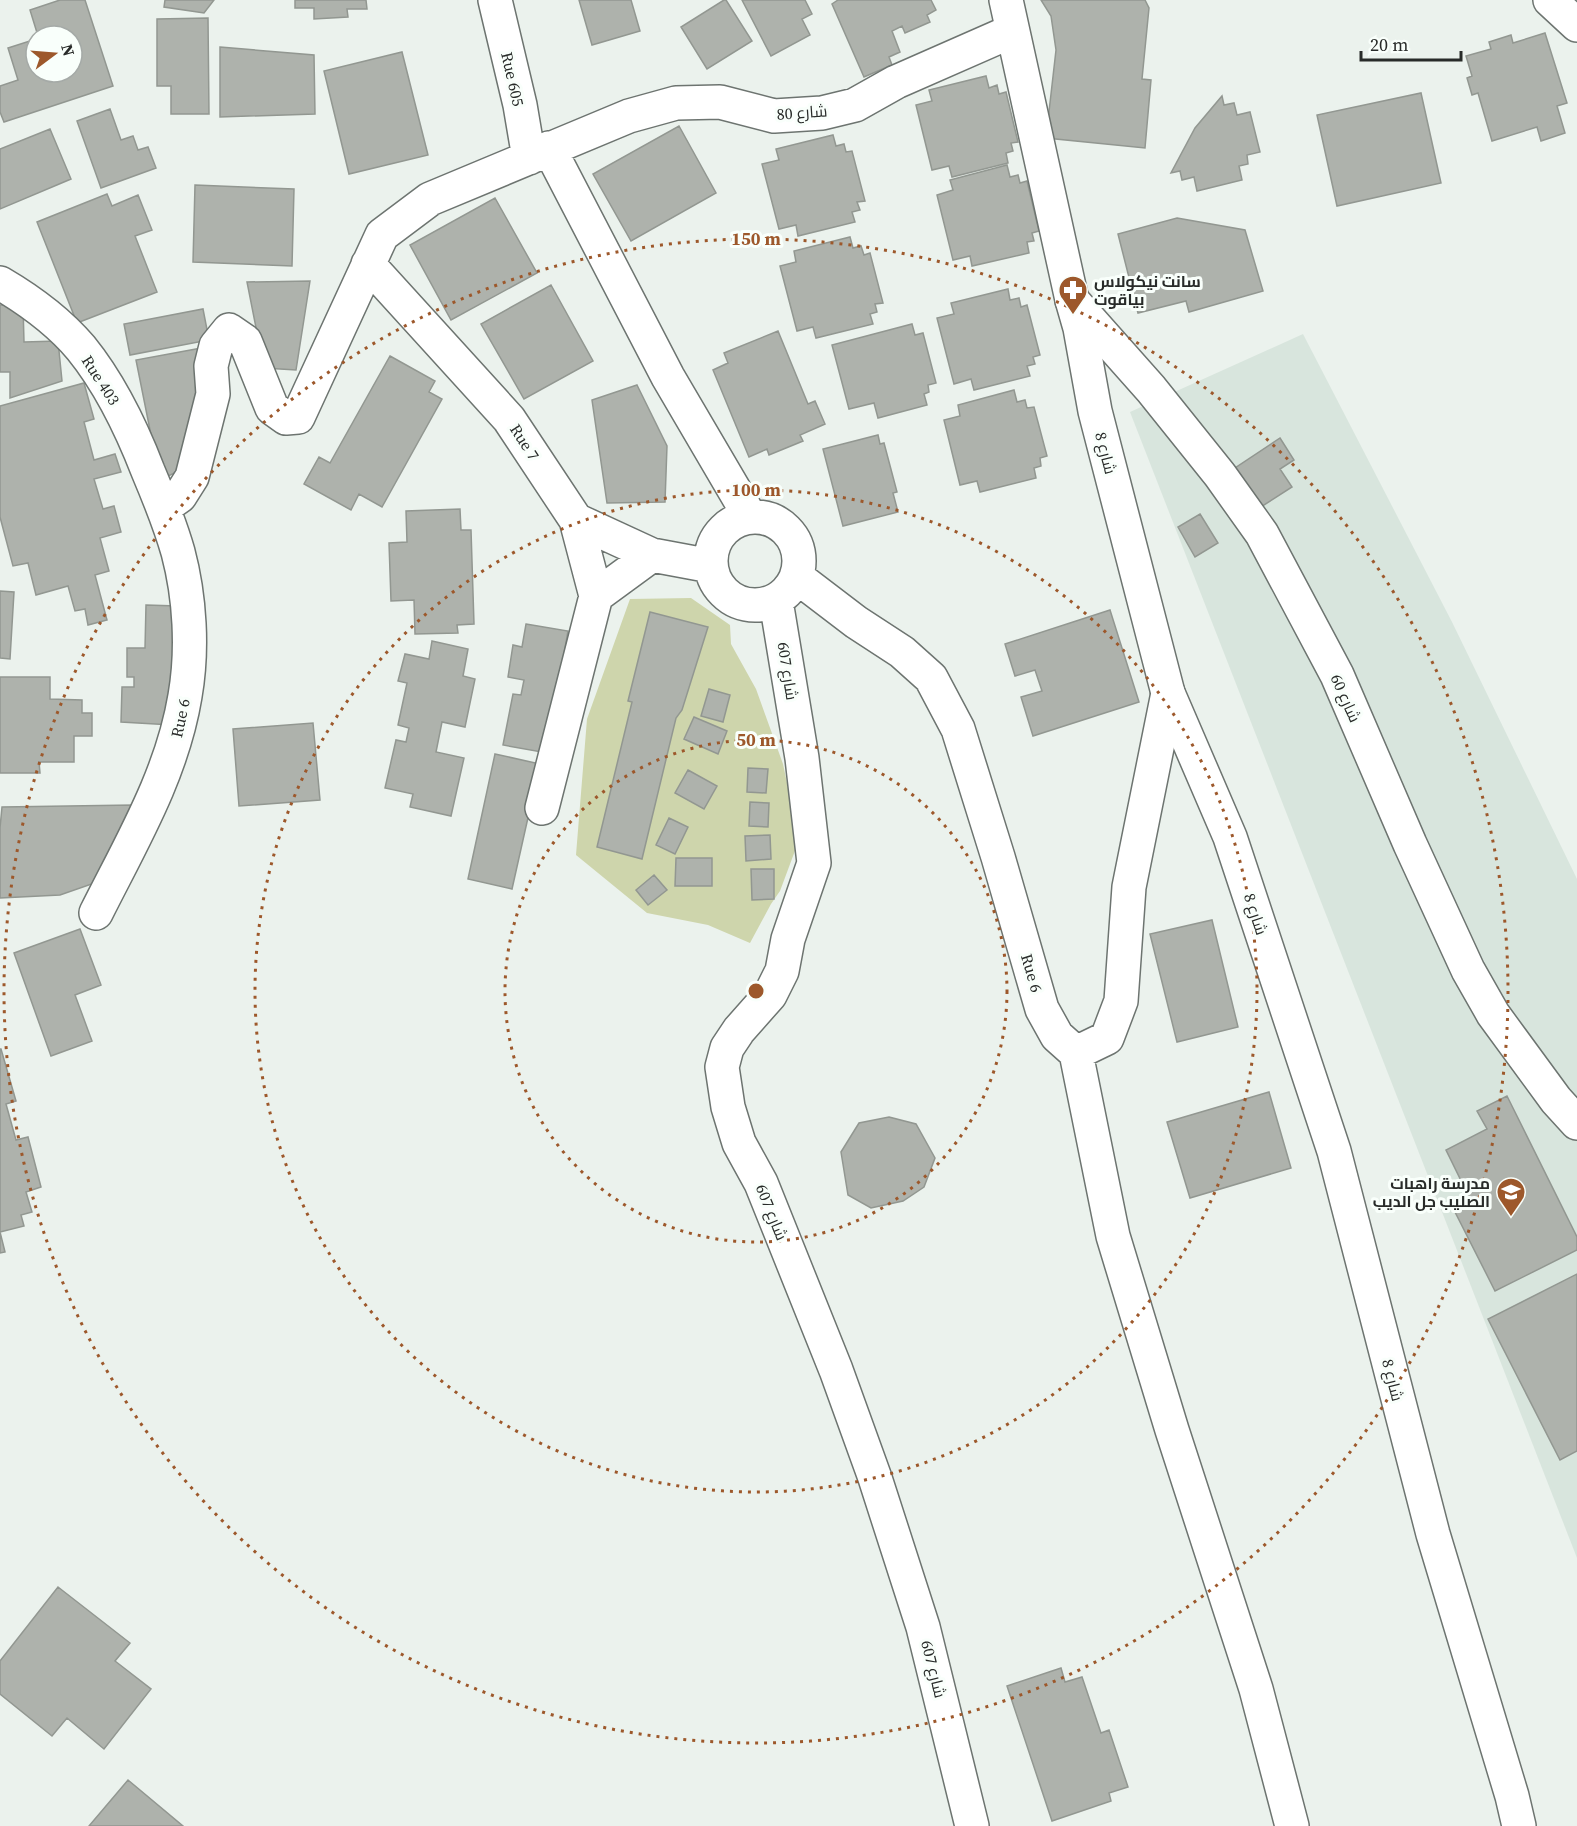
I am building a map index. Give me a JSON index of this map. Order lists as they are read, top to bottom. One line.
{"streets":{"street":["Rue 605","شارع 80","Rue 403","Rue 7","شارع 8","شارع 607","شارع 60","Rue 6"]},"crossings":[["Rue 605","شارع 80"],["Rue 605","شارع 607"],["Rue 605","Rue 6"],["شارع 80","Rue 403"],["شارع 80","Rue 7"],["شارع 80","شارع 8"],["شارع 80","Rue 6"],["Rue 403","Rue 6"],["شارع 8","شارع 60"],["شارع 607","Rue 6"]],"places":{"pharmacy":["سانت نيكولاس بياقوت"],"school or university":["مدرسة راهبات الصليب جل الديب"]},"scale_bar":"20 m","north":"right","rings":["150 m","100 m","50 m"]}
